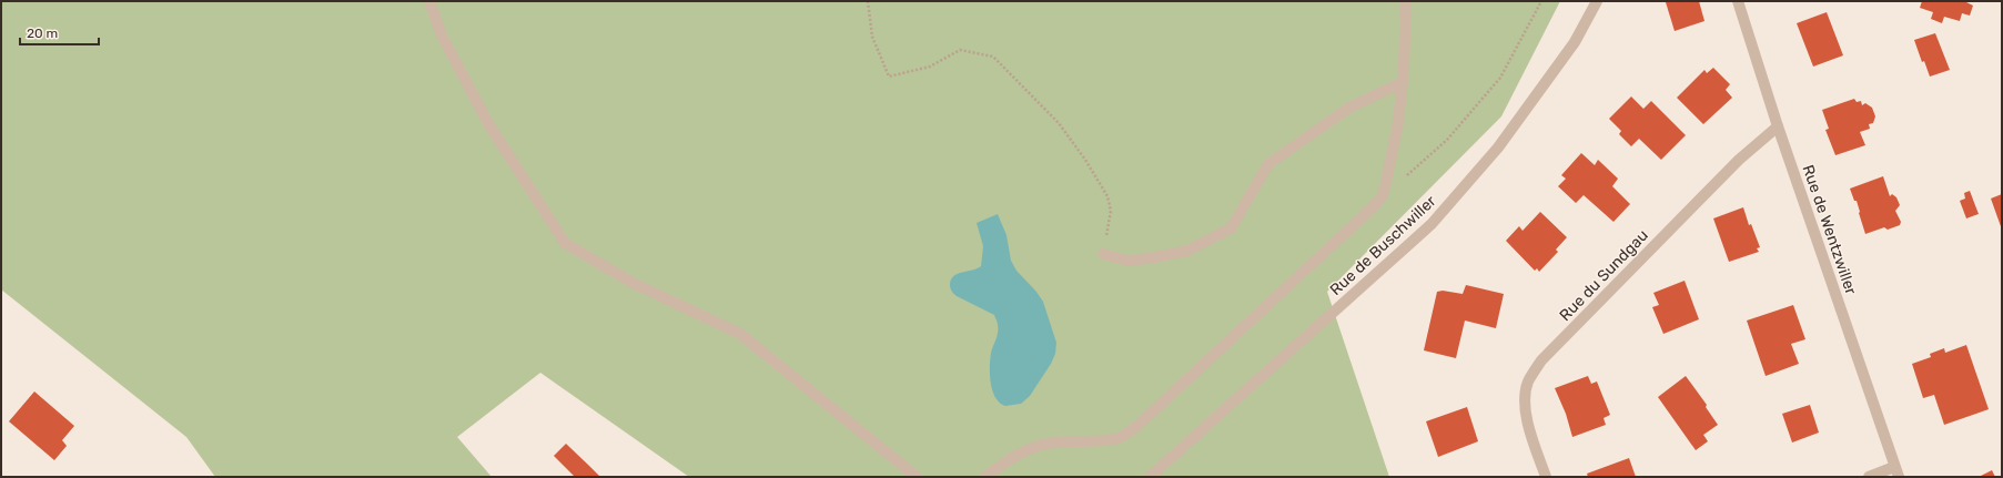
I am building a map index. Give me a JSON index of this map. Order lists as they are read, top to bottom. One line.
{"streets":{"street":["Rue de Wentzwiller","Rue de Buschwiller","Rue du Sundgau"]},"crossings":[["Rue de Wentzwiller","Rue du Sundgau"]],"scale_bar":"20 m"}
